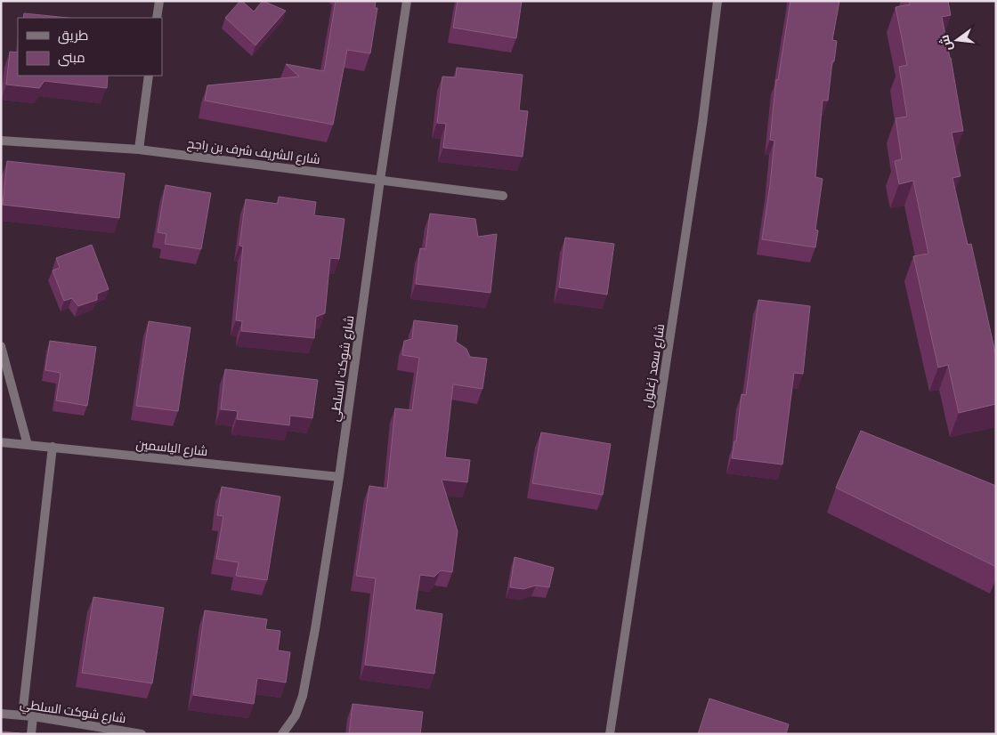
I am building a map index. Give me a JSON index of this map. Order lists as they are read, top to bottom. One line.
{"streets":{"street":["شارع الشريف شرف بن راجح","شارع سعد زغلول","شارع شوكت السلطي","شارع الياسمين"]},"crossings":[["شارع الشريف شرف بن راجح","شارع شوكت السلطي"],["شارع شوكت السلطي","شارع الياسمين"]],"legend":["طريق","مبنى"],"north":"left"}
